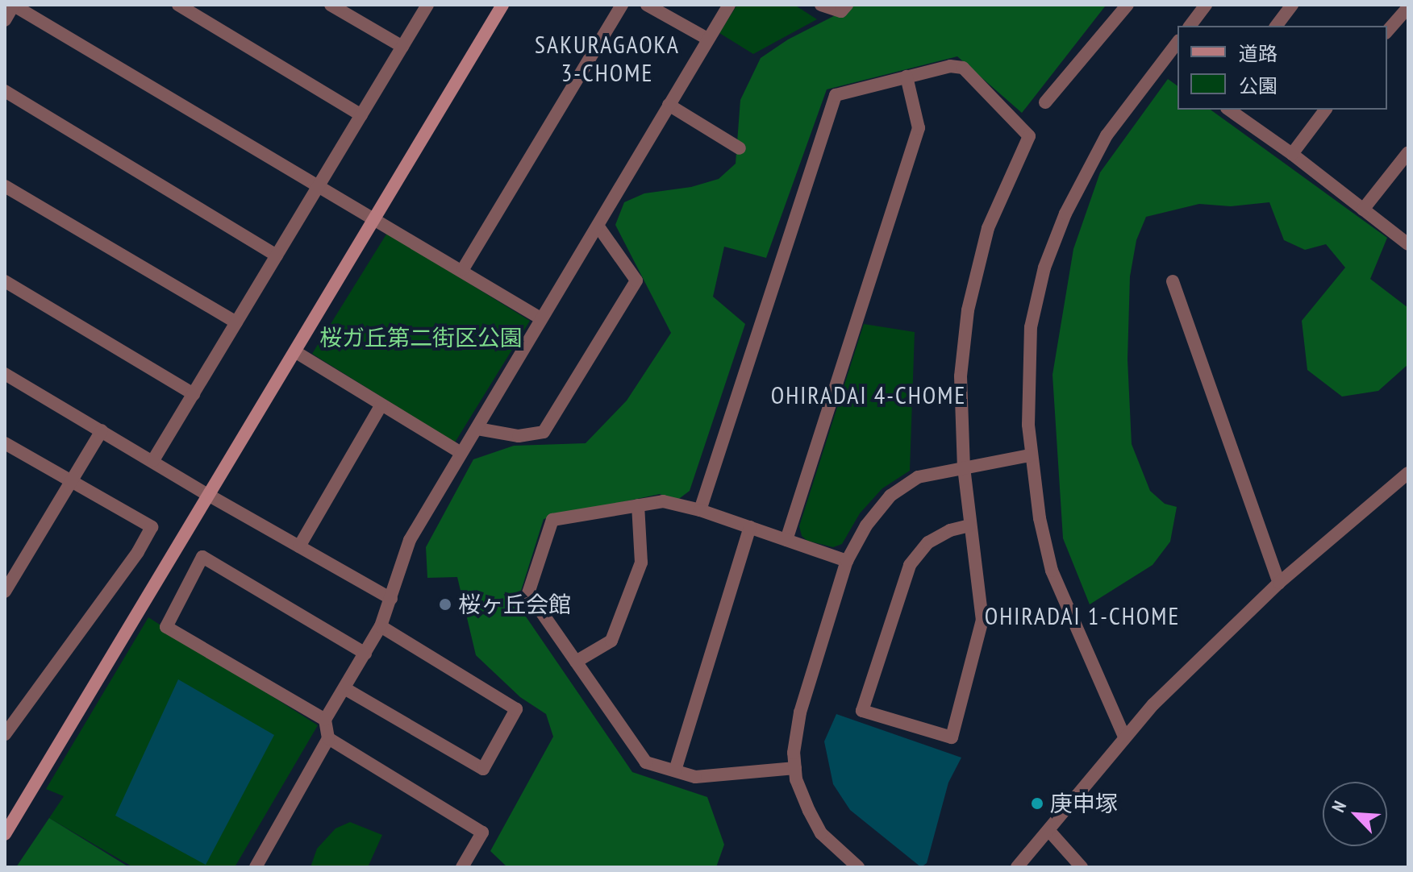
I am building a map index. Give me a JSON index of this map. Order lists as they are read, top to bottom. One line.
{"districts":["SAKURAGAOKA 3-CHOME","OHIRADAI 4-CHOME","OHIRADAI 1-CHOME"],"parks":["桜ガ丘第二街区公園"],"places":["桜ヶ丘会館","庚申塚"],"legend":["道路","公園"],"north":"top left"}
